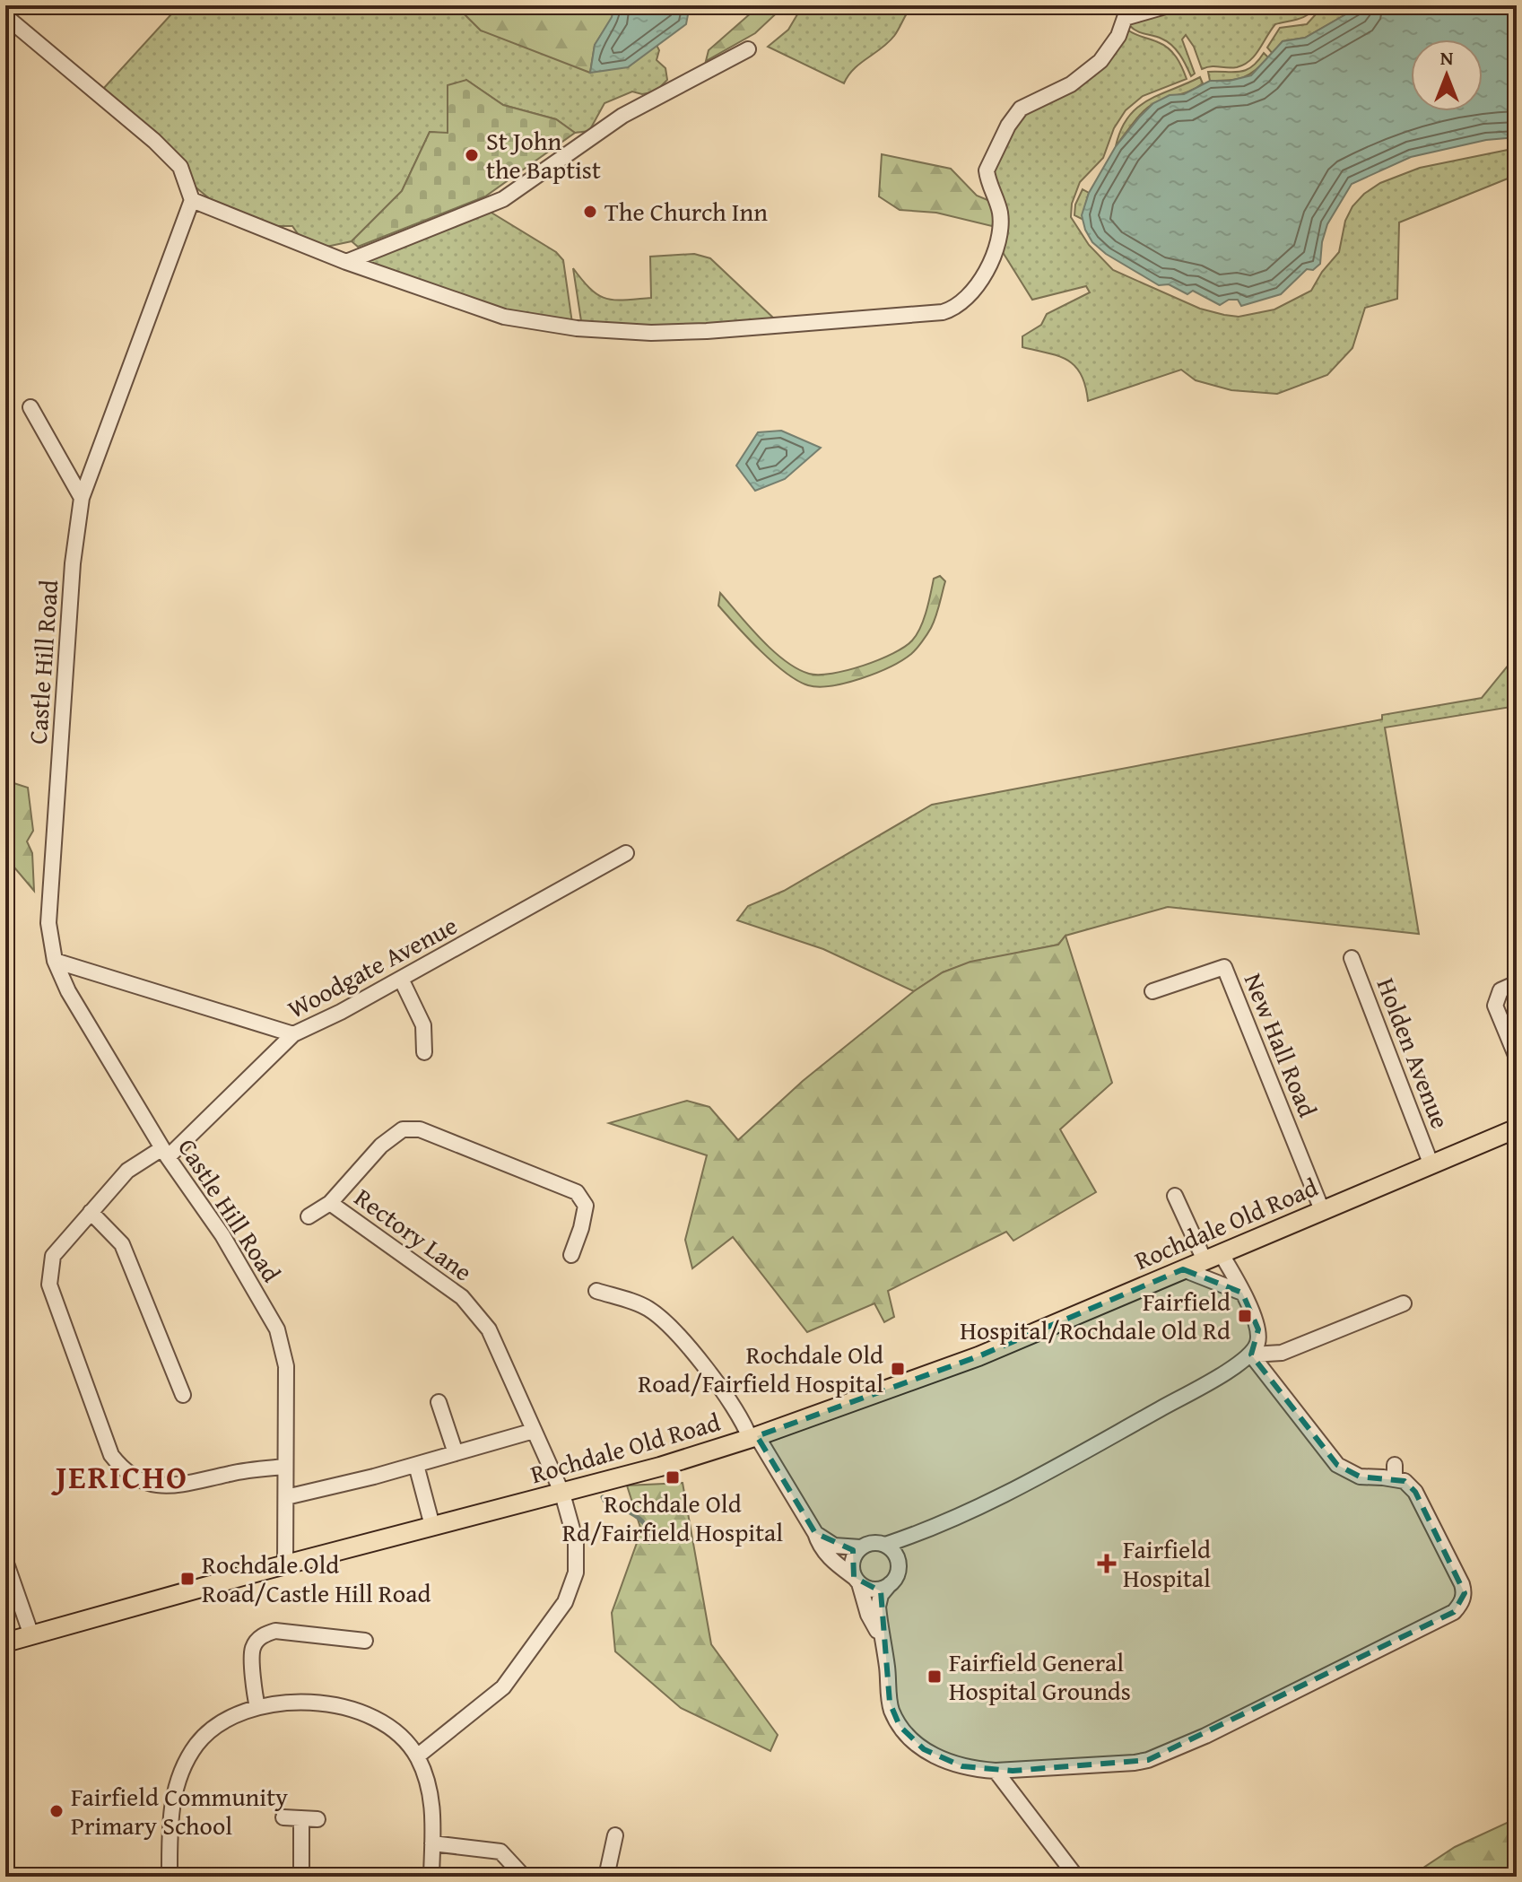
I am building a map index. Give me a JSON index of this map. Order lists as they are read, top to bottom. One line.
{"streets":{"main road":["Rochdale Old Road"],"street":["Castle Hill Road","Woodgate Avenue","New Hall Road","Holden Avenue","Rectory Lane"]},"crossings":[["Castle Hill Road","Woodgate Avenue"],["Castle Hill Road","Rochdale Old Road"],["New Hall Road","Rochdale Old Road"],["Holden Avenue","Rochdale Old Road"],["Rochdale Old Road","Rectory Lane"]],"districts":["JERICHO"],"places":{"other":["St John the Baptist","The Church Inn","Fairfield Community Primary School"],"transit":["Fairfield Hospital/Rochdale Old Rd","Rochdale Old Road/Fairfield Hospital","Rochdale Old Rd/Fairfield Hospital","Rochdale Old Road/Castle Hill Road","Fairfield General Hospital Grounds"],"health":["Fairfield Hospital"]},"north":"top"}
